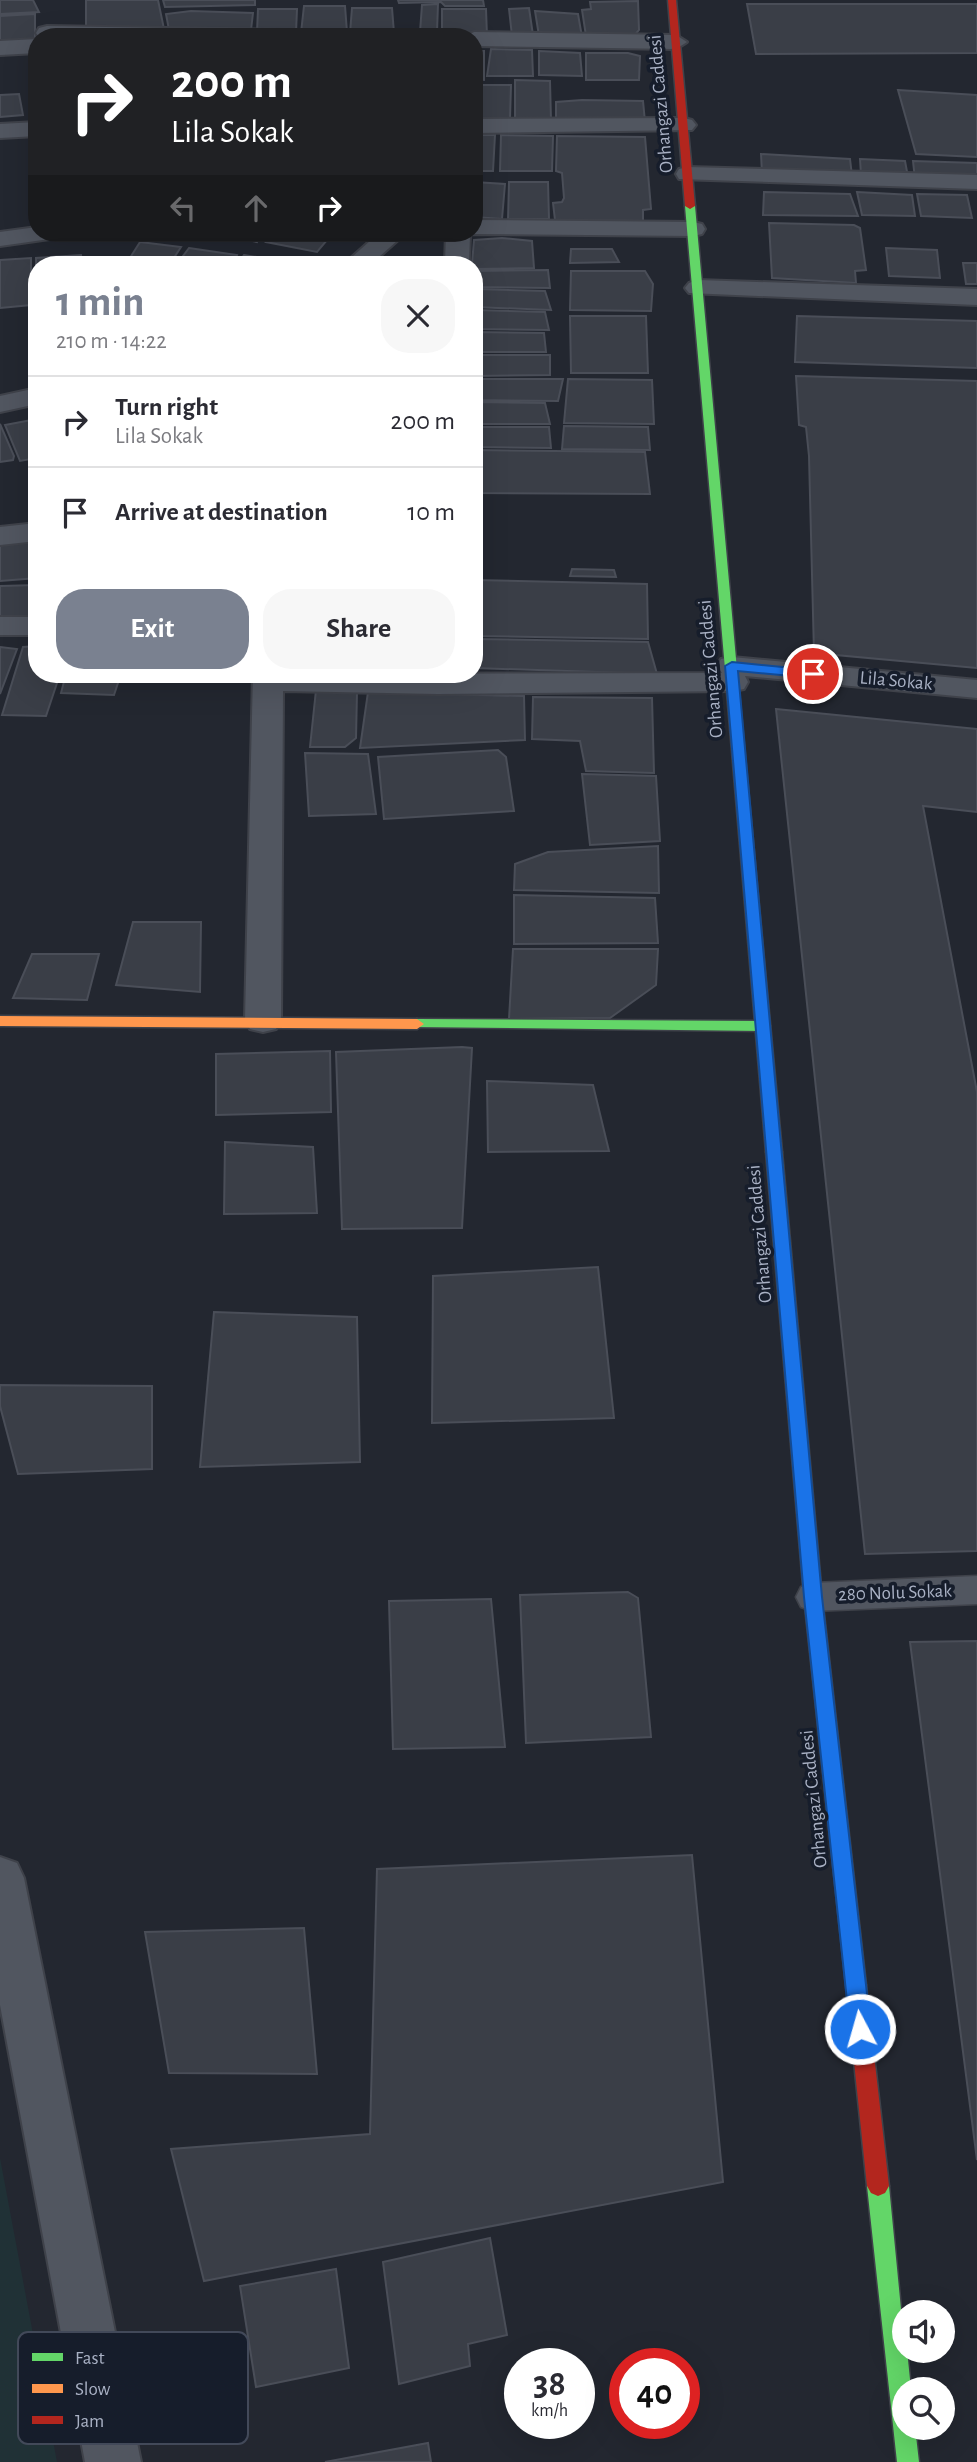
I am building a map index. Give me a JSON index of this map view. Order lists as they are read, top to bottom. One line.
{"streets":{"street":["Orhangazi Caddesi","Lila Sokak"],"lane":["280 Nolu Sokak"]},"crossings":[["Orhangazi Caddesi","Lila Sokak"],["Orhangazi Caddesi","280 Nolu Sokak"]],"legend":["Fast","Slow","Jam"],"page":{"turn":["200 m","Lila Sokak"],"heading":["1 min","210 m · 14:22"],"list":[{"name":"Turn right","note":"Lila Sokak","value":"200 m"},{"name":"Arrive at destination","value":"10 m"}],"buttons":["Exit","Share"],"speed":"38 km/h","limit":"40"}}
